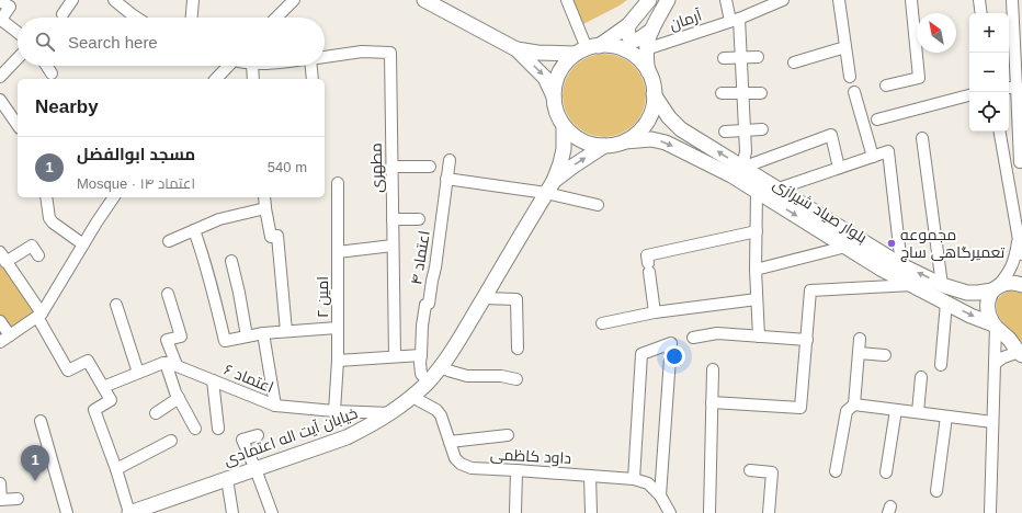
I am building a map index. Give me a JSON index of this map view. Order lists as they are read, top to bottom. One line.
{"streets":{"main road":["بلوار صیاد شیرازی","خیابان آیت اله اعتمادی"],"street":["آرمان","مطهری","اعتماد ۴","امین ۲","اعتماد ۶","داود کاظمی"]},"crossings":[["اعتماد ۴","خیابان آیت اله اعتمادی"],["امین ۲","اعتماد ۶"],["اعتماد ۶","خیابان آیت اله اعتمادی"],["خیابان آیت اله اعتمادی","داود کاظمی"]],"places":["مجموعه تعمیرگاهی ساچ"],"north":"top left","page":{"map_buttons":["+","−"],"search":"Search here","heading":"Nearby","list":[{"mark":"1","name":"مسجد ابوالفضل","note":"Mosque · اعتماد ۱۴","value":"540 m"}],"pins":"1"}}
